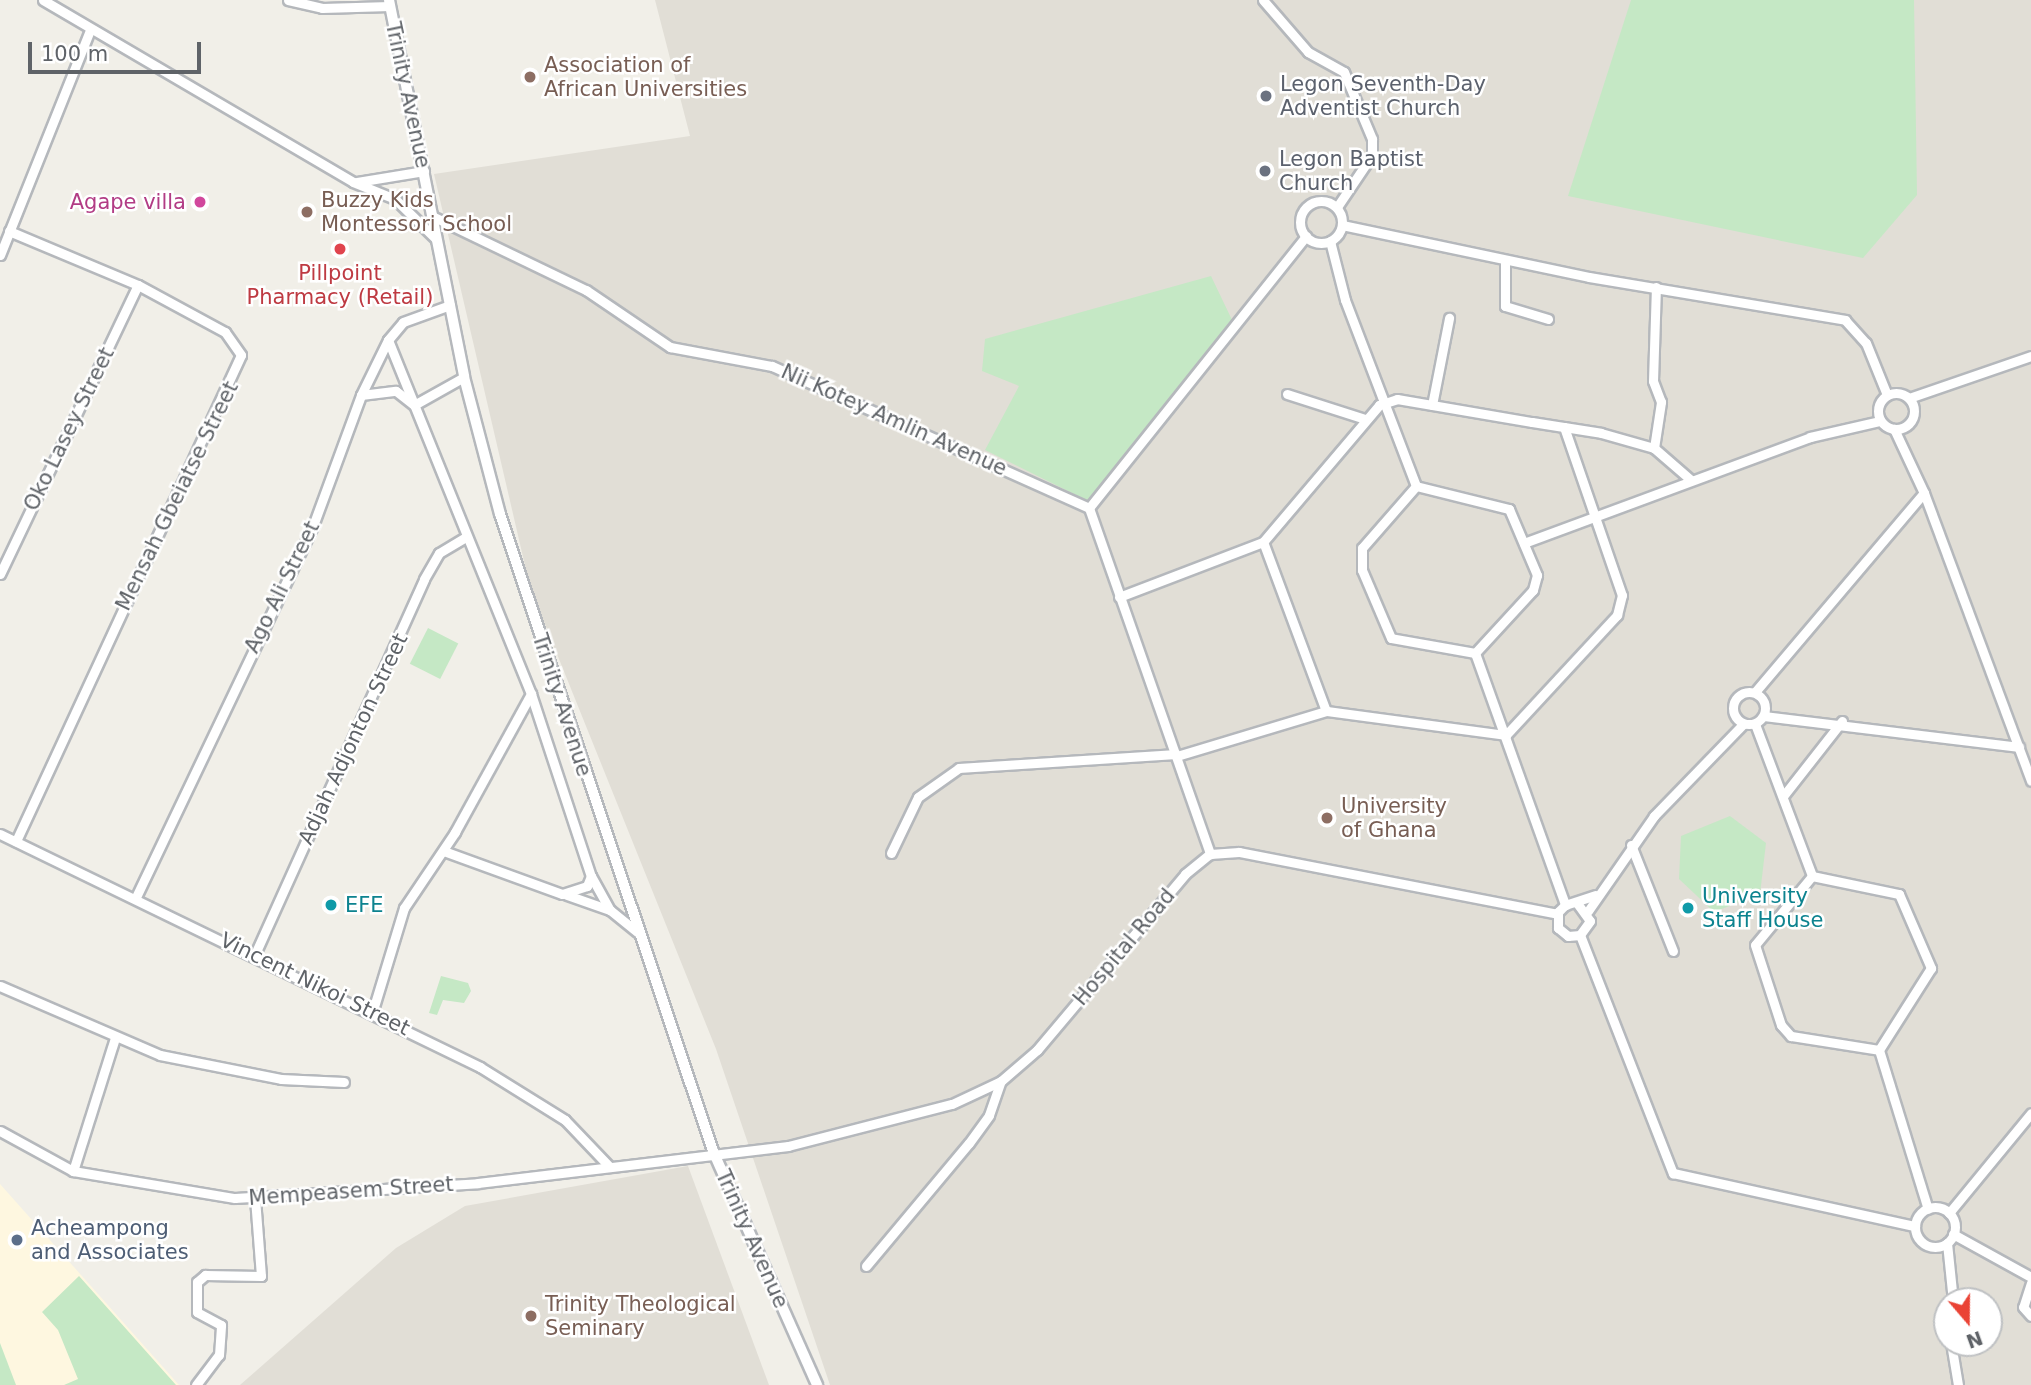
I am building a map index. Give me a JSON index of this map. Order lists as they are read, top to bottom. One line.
{"streets":{"street":["Trinity Avenue","Nii Kotey Amlin Avenue","Oko Lasey Street","Mensah Gbeiatse Street","Ago Ali Street","Adjah Adjonton Street","Hospital Road","Vincent Nikoi Street","Mempeasem Street"]},"crossings":[["Trinity Avenue","Nii Kotey Amlin Avenue"],["Trinity Avenue","Ago Ali Street"],["Trinity Avenue","Hospital Road"],["Trinity Avenue","Mempeasem Street"],["Oko Lasey Street","Mensah Gbeiatse Street"],["Mensah Gbeiatse Street","Vincent Nikoi Street"],["Ago Ali Street","Vincent Nikoi Street"],["Adjah Adjonton Street","Vincent Nikoi Street"],["Hospital Road","Mempeasem Street"],["Vincent Nikoi Street","Mempeasem Street"]],"places":["Association of African Universities","Legon Seventh-Day Adventist Church","Legon Baptist Church","Agape villa","Buzzy Kids Montessori School","Pillpoint Pharmacy (Retail)","University of Ghana","EFE","University Staff House","Acheampong and Associates","Trinity Theological Seminary"],"scale_bar":"100 m","north":"bottom"}
